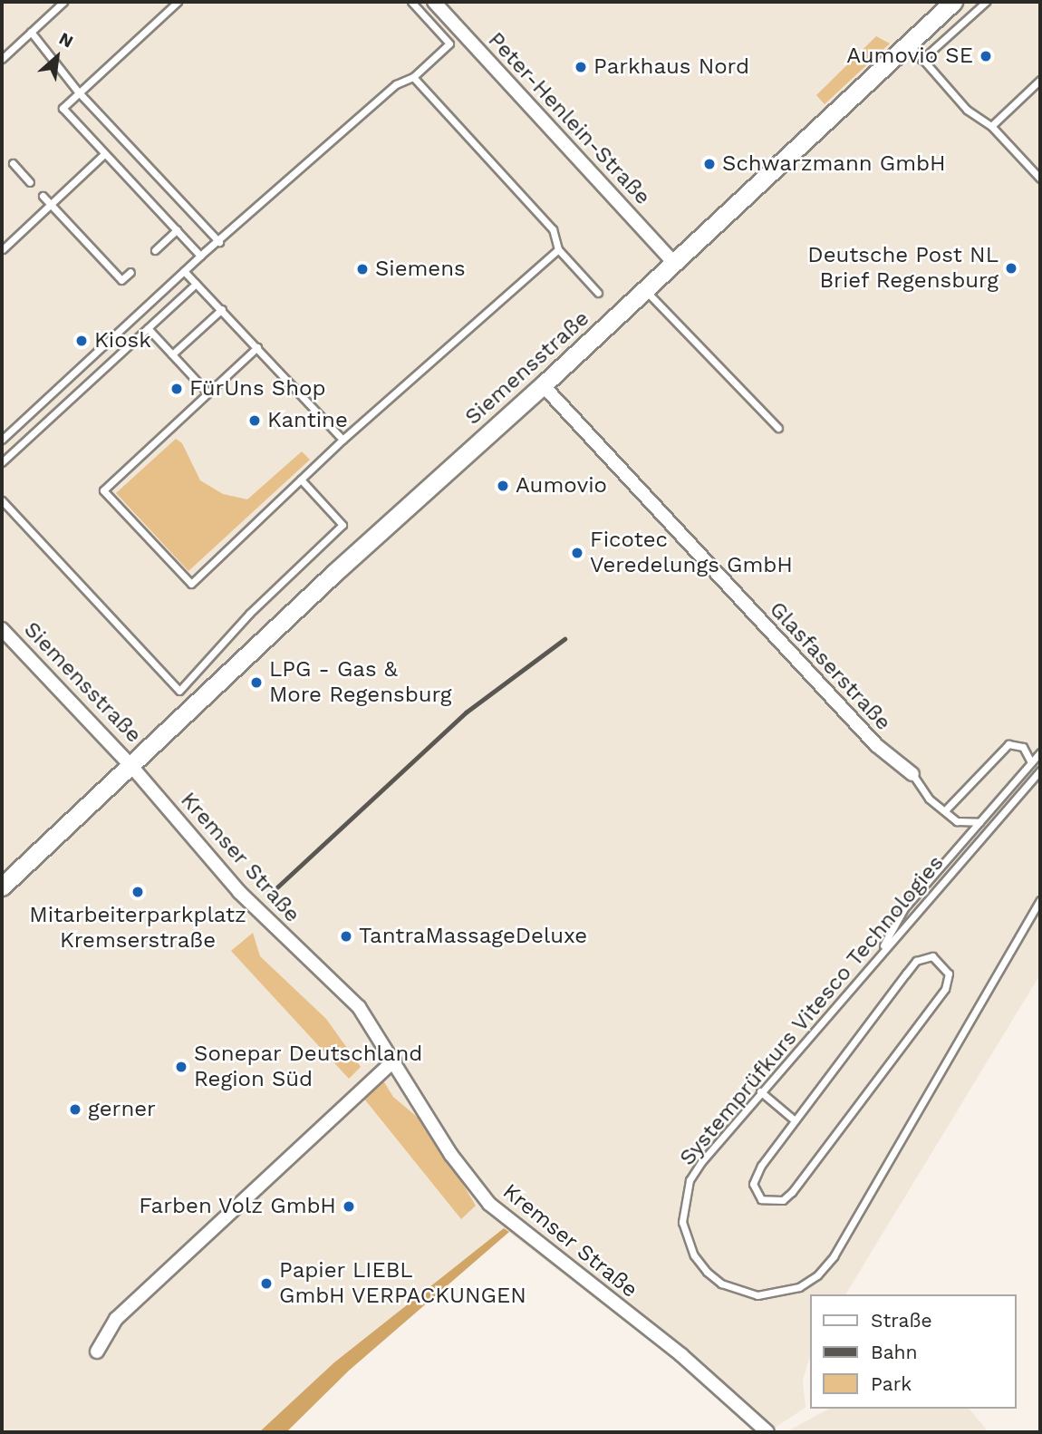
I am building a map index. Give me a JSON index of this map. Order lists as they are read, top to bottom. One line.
{"streets":{"street":["Peter-Henlein-Straße","Siemensstraße","Glasfaserstraße","Kremser Straße"],"lane":["Systemprüfkurs Vitesco Technologies"]},"crossings":[["Peter-Henlein-Straße","Siemensstraße"],["Siemensstraße","Glasfaserstraße"],["Siemensstraße","Kremser Straße"]],"places":["Aumovio SE","Parkhaus Nord","Schwarzmann GmbH","Deutsche Post NL Brief Regensburg","Siemens","Kiosk","FürUns Shop","Kantine","Aumovio","Ficotec Veredelungs GmbH","LPG - Gas & More Regensburg","Mitarbeiterparkplatz Kremserstraße","TantraMassageDeluxe","Sonepar Deutschland Region Süd","gerner","Farben Volz GmbH","Papier LIEBL GmbH VERPACKUNGEN"],"legend":["Straße","Bahn","Park"],"north":"top right"}
